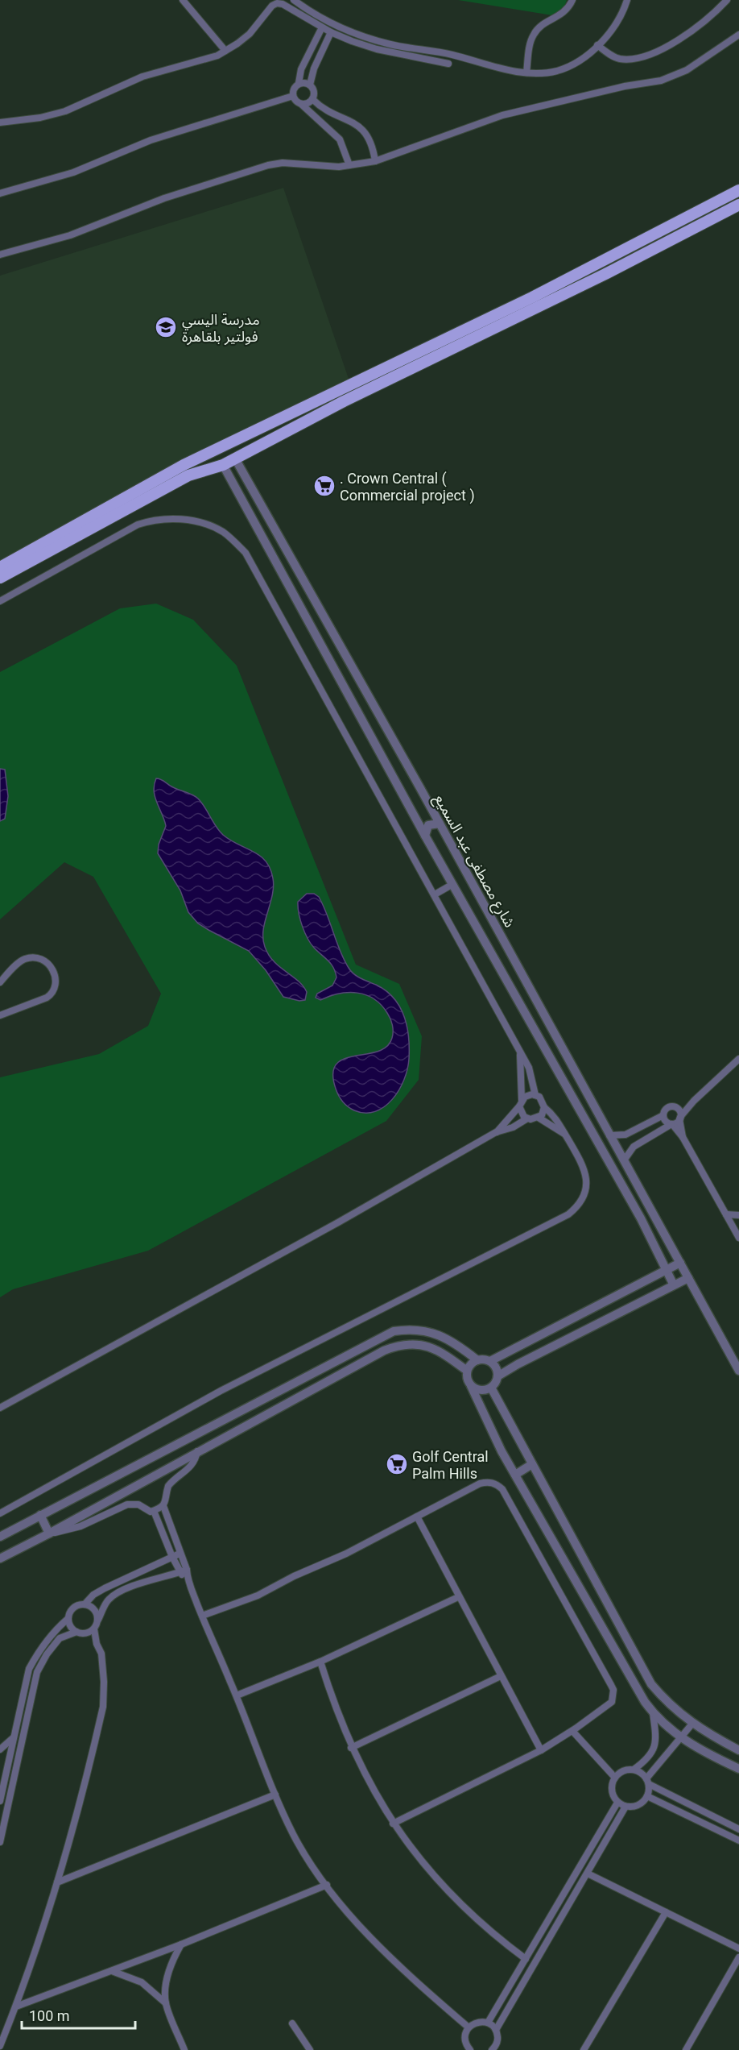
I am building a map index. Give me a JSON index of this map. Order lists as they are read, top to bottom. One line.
{"streets":{"street":["شارع مصطفى عبد السميع"]},"places":{"school or university":["مدرسة اليسي فولتير بلقاهرة"],"supermarket":[". Crown Central ( Commercial project )","Golf Central Palm Hills"]},"scale_bar":"100 m"}
